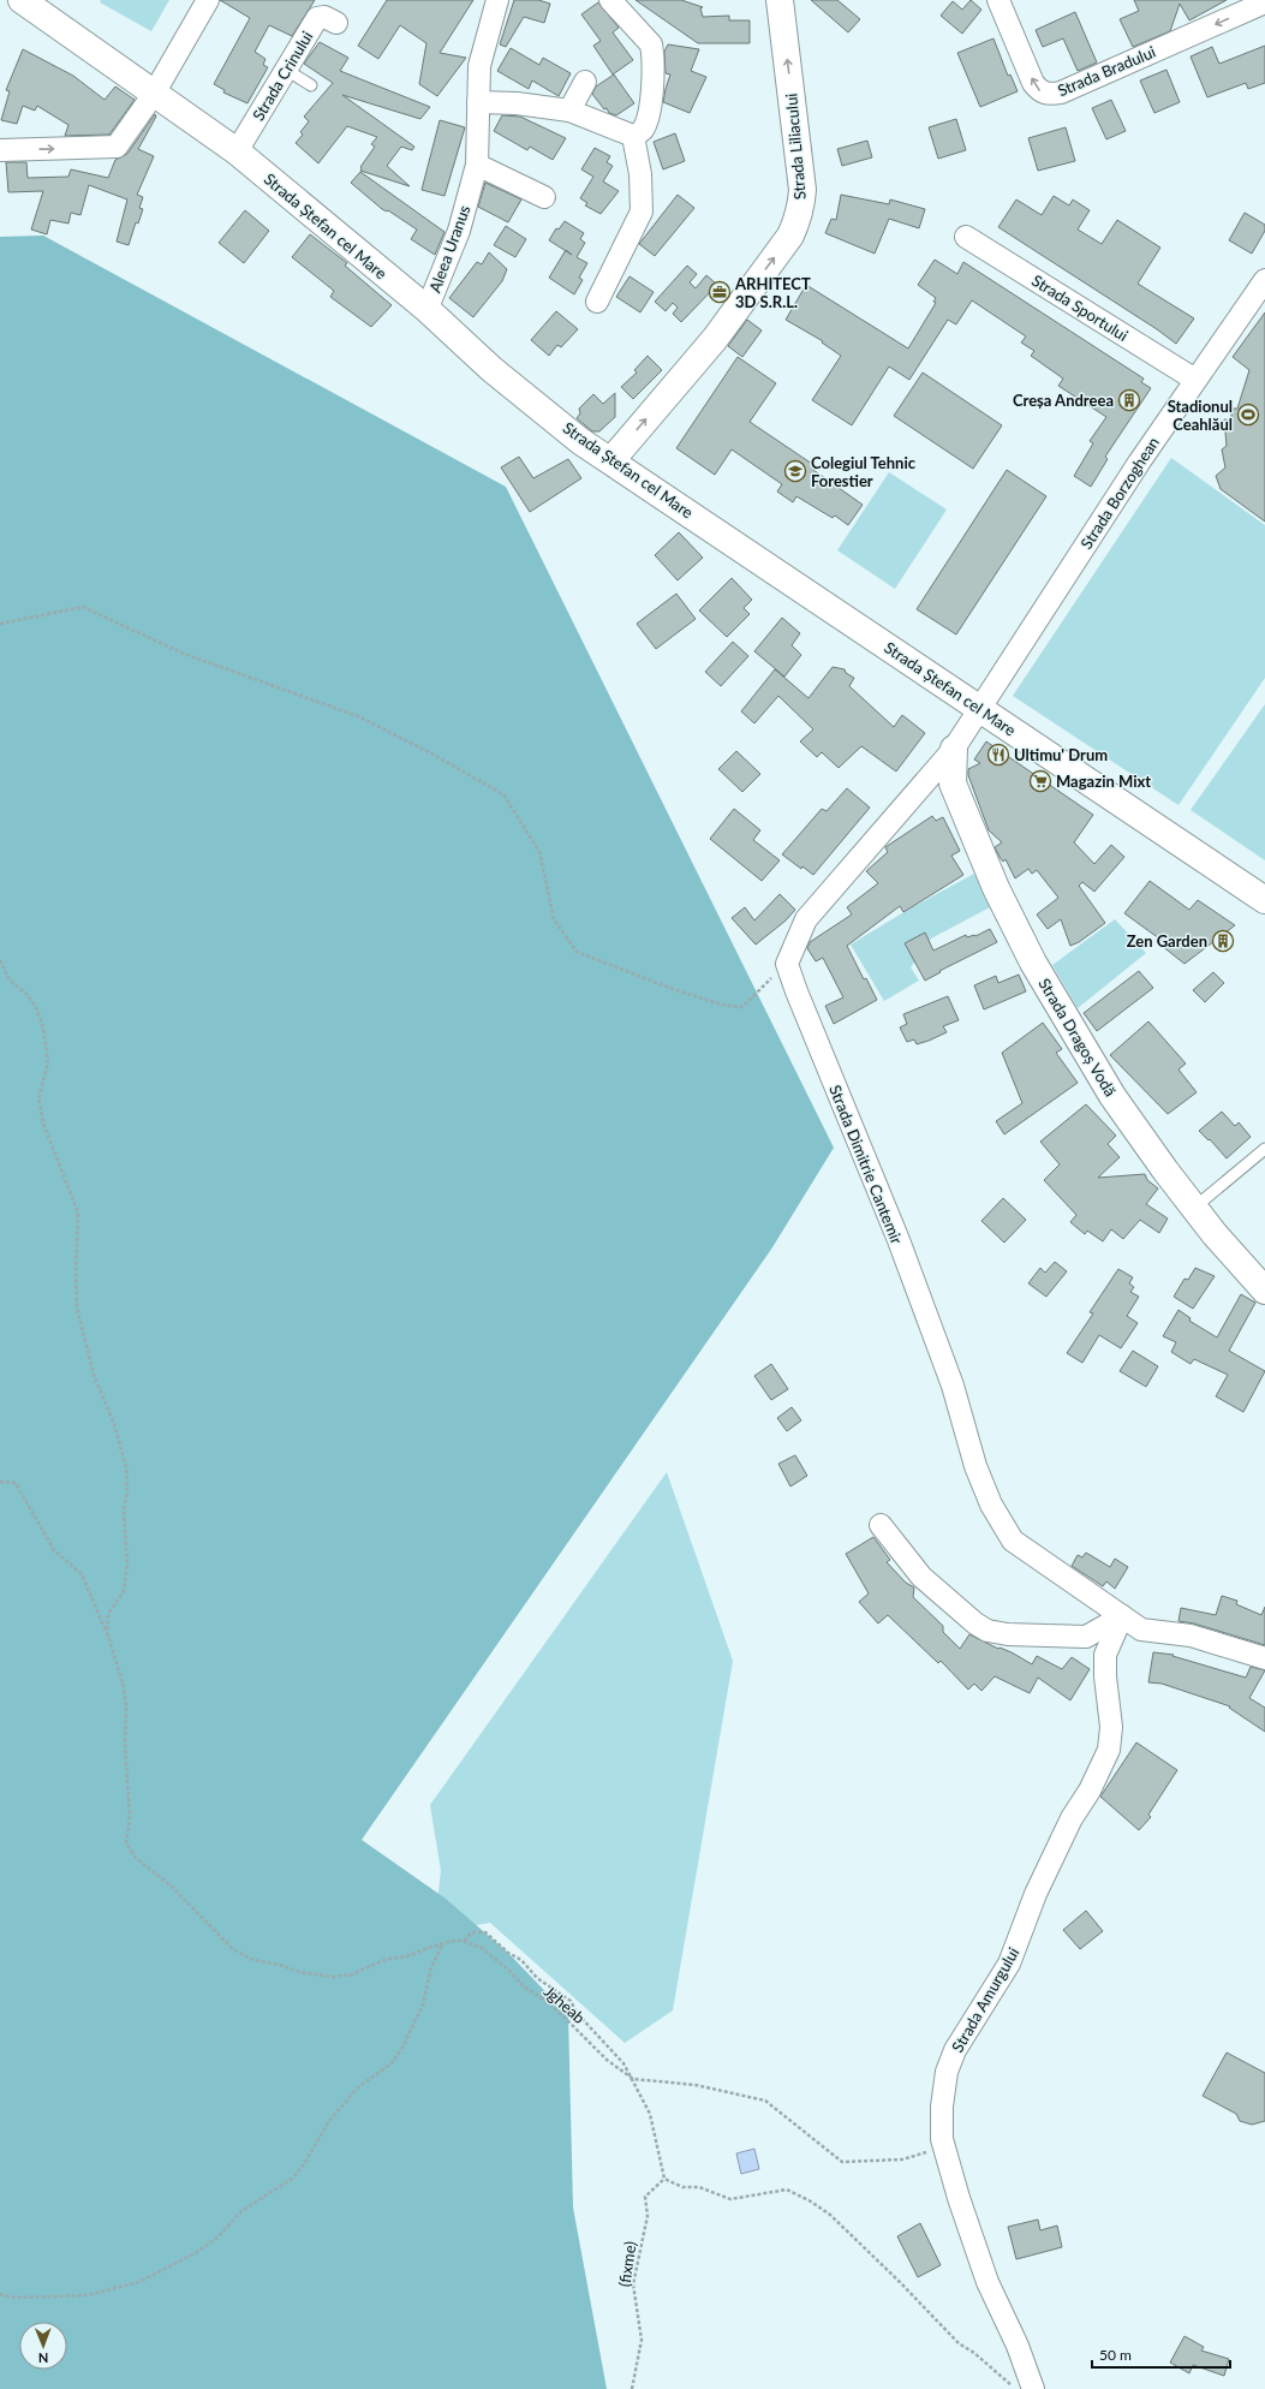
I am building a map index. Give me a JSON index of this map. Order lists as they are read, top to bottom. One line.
{"streets":{"street":["Strada Bradului","Strada Crinului","Strada Liliacului","Strada Ștefan cel Mare","Aleea Uranus","Strada Sportului","Strada Borzoghean","Strada Dragoș Vodă","Strada Dimitrie Cantemir","Strada Amurgului"],"path":["Jgheab","(fixme)"]},"crossings":[["Strada Crinului","Strada Ștefan cel Mare"],["Strada Liliacului","Strada Ștefan cel Mare"],["Strada Ștefan cel Mare","Aleea Uranus"],["Strada Ștefan cel Mare","Strada Borzoghean"],["Strada Sportului","Strada Borzoghean"],["Strada Dimitrie Cantemir","Strada Amurgului"]],"places":{"office":["ARHITECT 3D S.R.L."],"building":["Creșa Andreea","Zen Garden"],"sports":["Stadionul Ceahlăul"],"school or university":["Colegiul Tehnic Forestier"],"restaurant":["Ultimu' Drum"],"supermarket":["Magazin Mixt"]},"scale_bar":"50 m","north":"bottom"}
